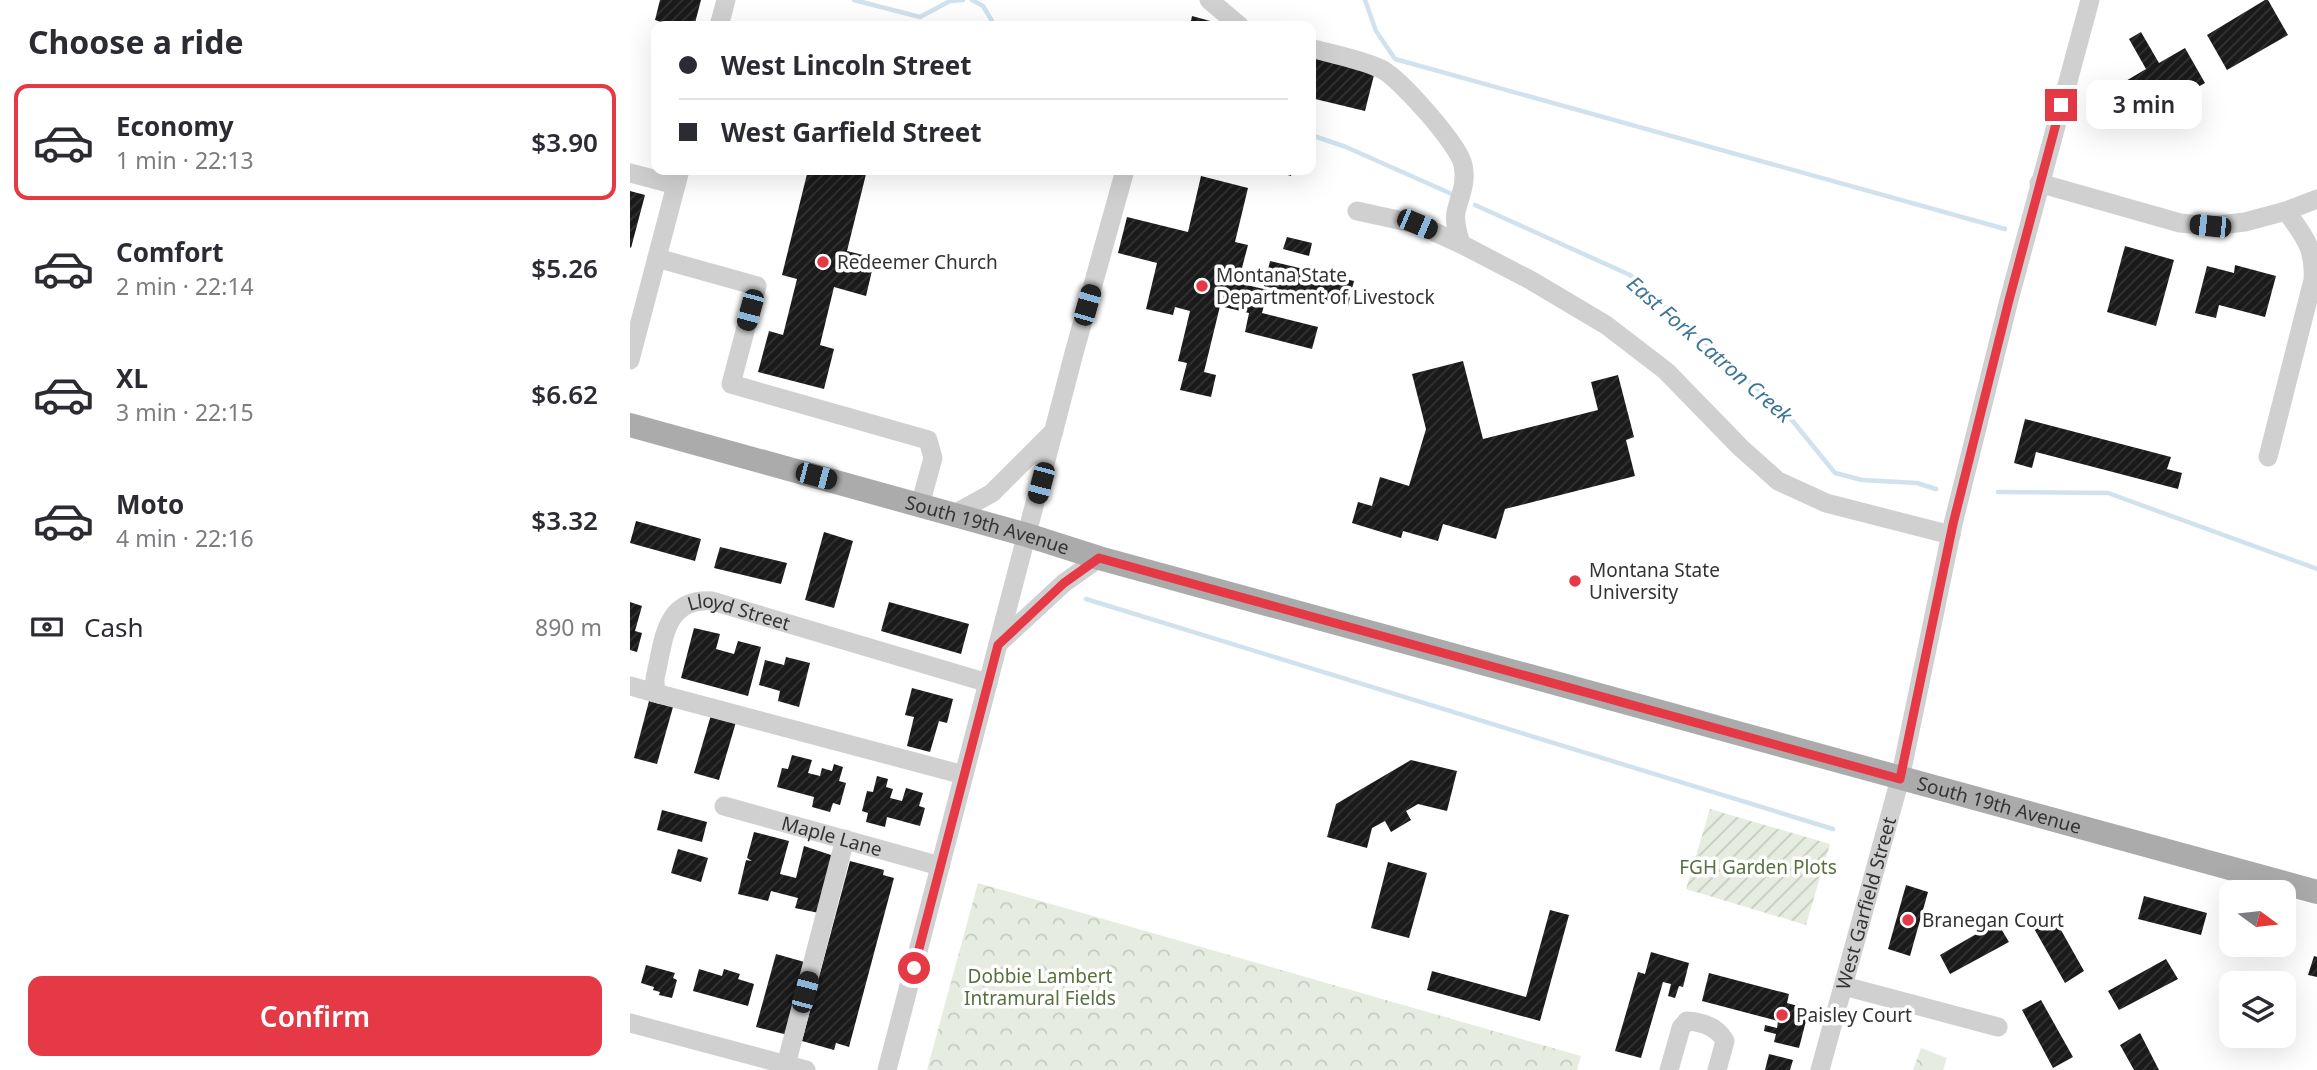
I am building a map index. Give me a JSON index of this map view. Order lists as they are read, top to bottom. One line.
{"streets":{"main road":["South 19th Avenue"],"street":["Lloyd Street","Maple Lane","West Garfield Street"]},"crossings":[["South 19th Avenue","West Garfield Street"]],"water":["East Fork Catron Creek"],"parks":["FGH Garden Plots","Dobbie Lambert Intramural Fields"],"places":["Redeemer Church","Montana State Department of Livestock","Montana State University","Branegan Court","Paisley Court"],"north":"right","page":{"heading":"Choose a ride","banner":["West Lincoln Street","West Garfield Street"],"bubble":"3 min","list":[{"name":"Economy","note":"1 min · 22:13","value":"$3.90"},{"name":"Comfort","note":"2 min · 22:14","value":"$5.26"},{"name":"XL","note":"3 min · 22:15","value":"$6.62"},{"name":"Moto","note":"4 min · 22:16","value":"$3.32"}],"pay":["Cash","890 m"],"buttons":"Confirm"}}
